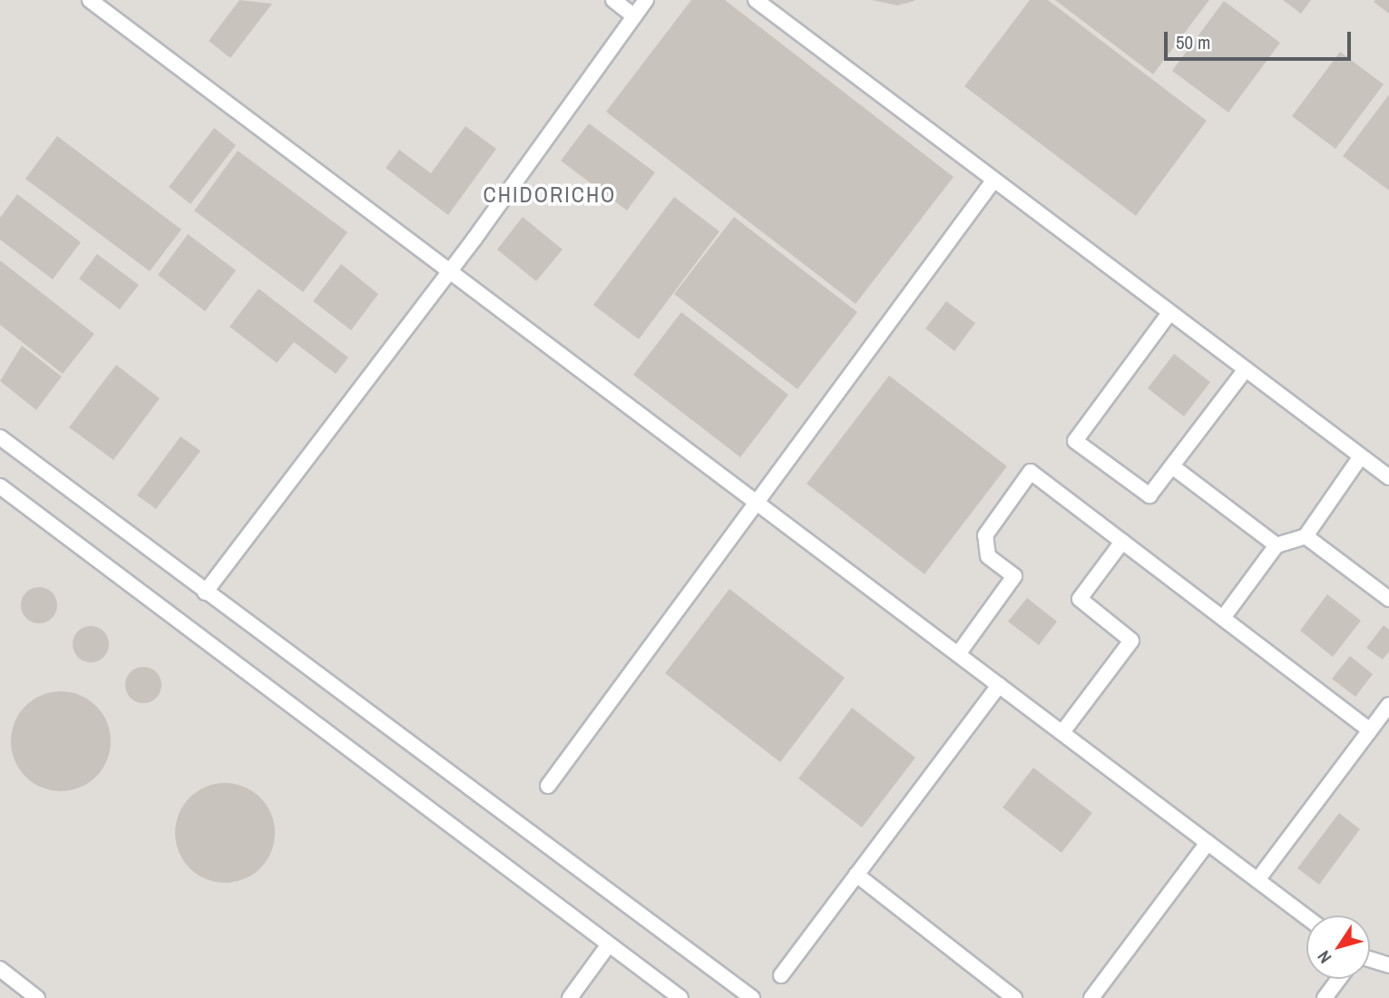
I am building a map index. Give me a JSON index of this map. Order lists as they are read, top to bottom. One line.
{"districts":["CHIDORICHO"],"scale_bar":"50 m","north":"bottom left"}
